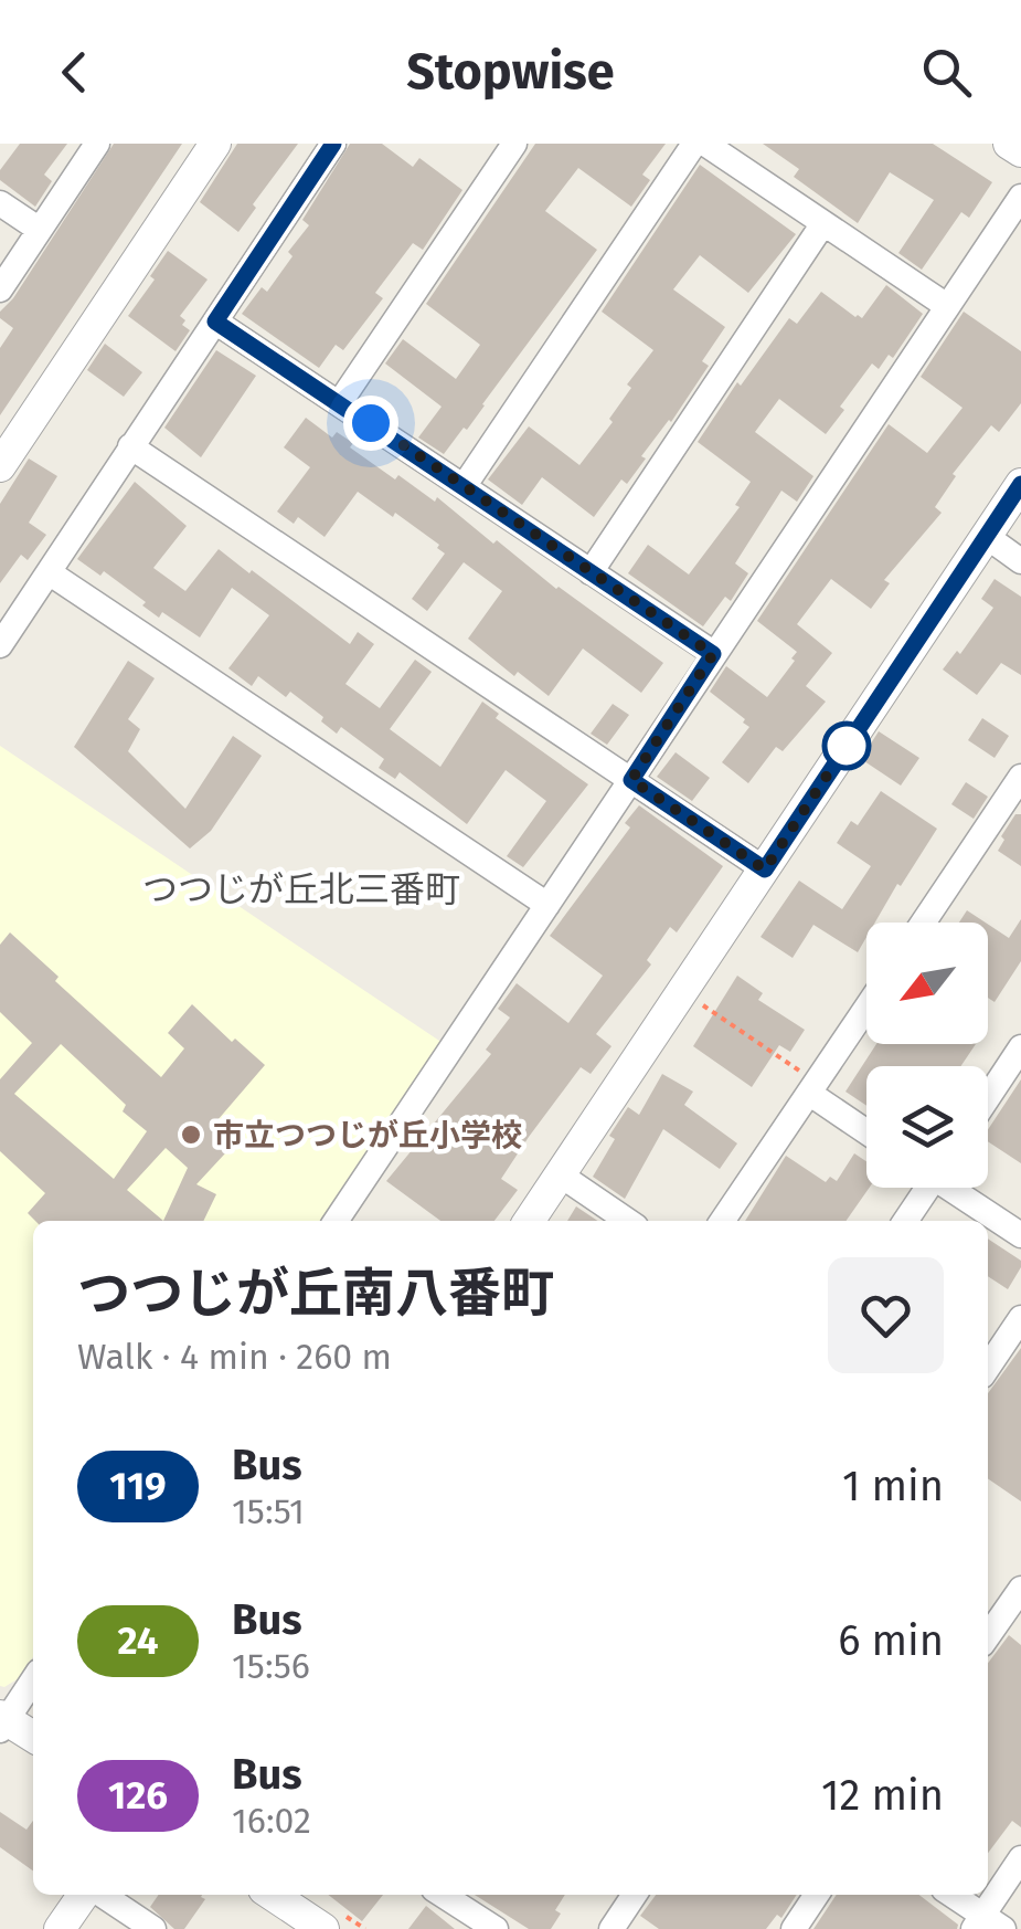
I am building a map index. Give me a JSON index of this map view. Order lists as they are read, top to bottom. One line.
{"districts":["つつじが丘北三番町"],"places":["市立つつじが丘小学校"],"lines":["bus line 119"],"north":"bottom left","page":{"header":"Stopwise","heading":["つつじが丘南八番町","Walk · 4 min · 260 m"],"list":[{"mark":"119","name":"Bus","note":"15:51","value":"1 min"},{"mark":"24","name":"Bus","note":"15:56","value":"6 min"},{"mark":"126","name":"Bus","note":"16:02","value":"12 min"}]}}
